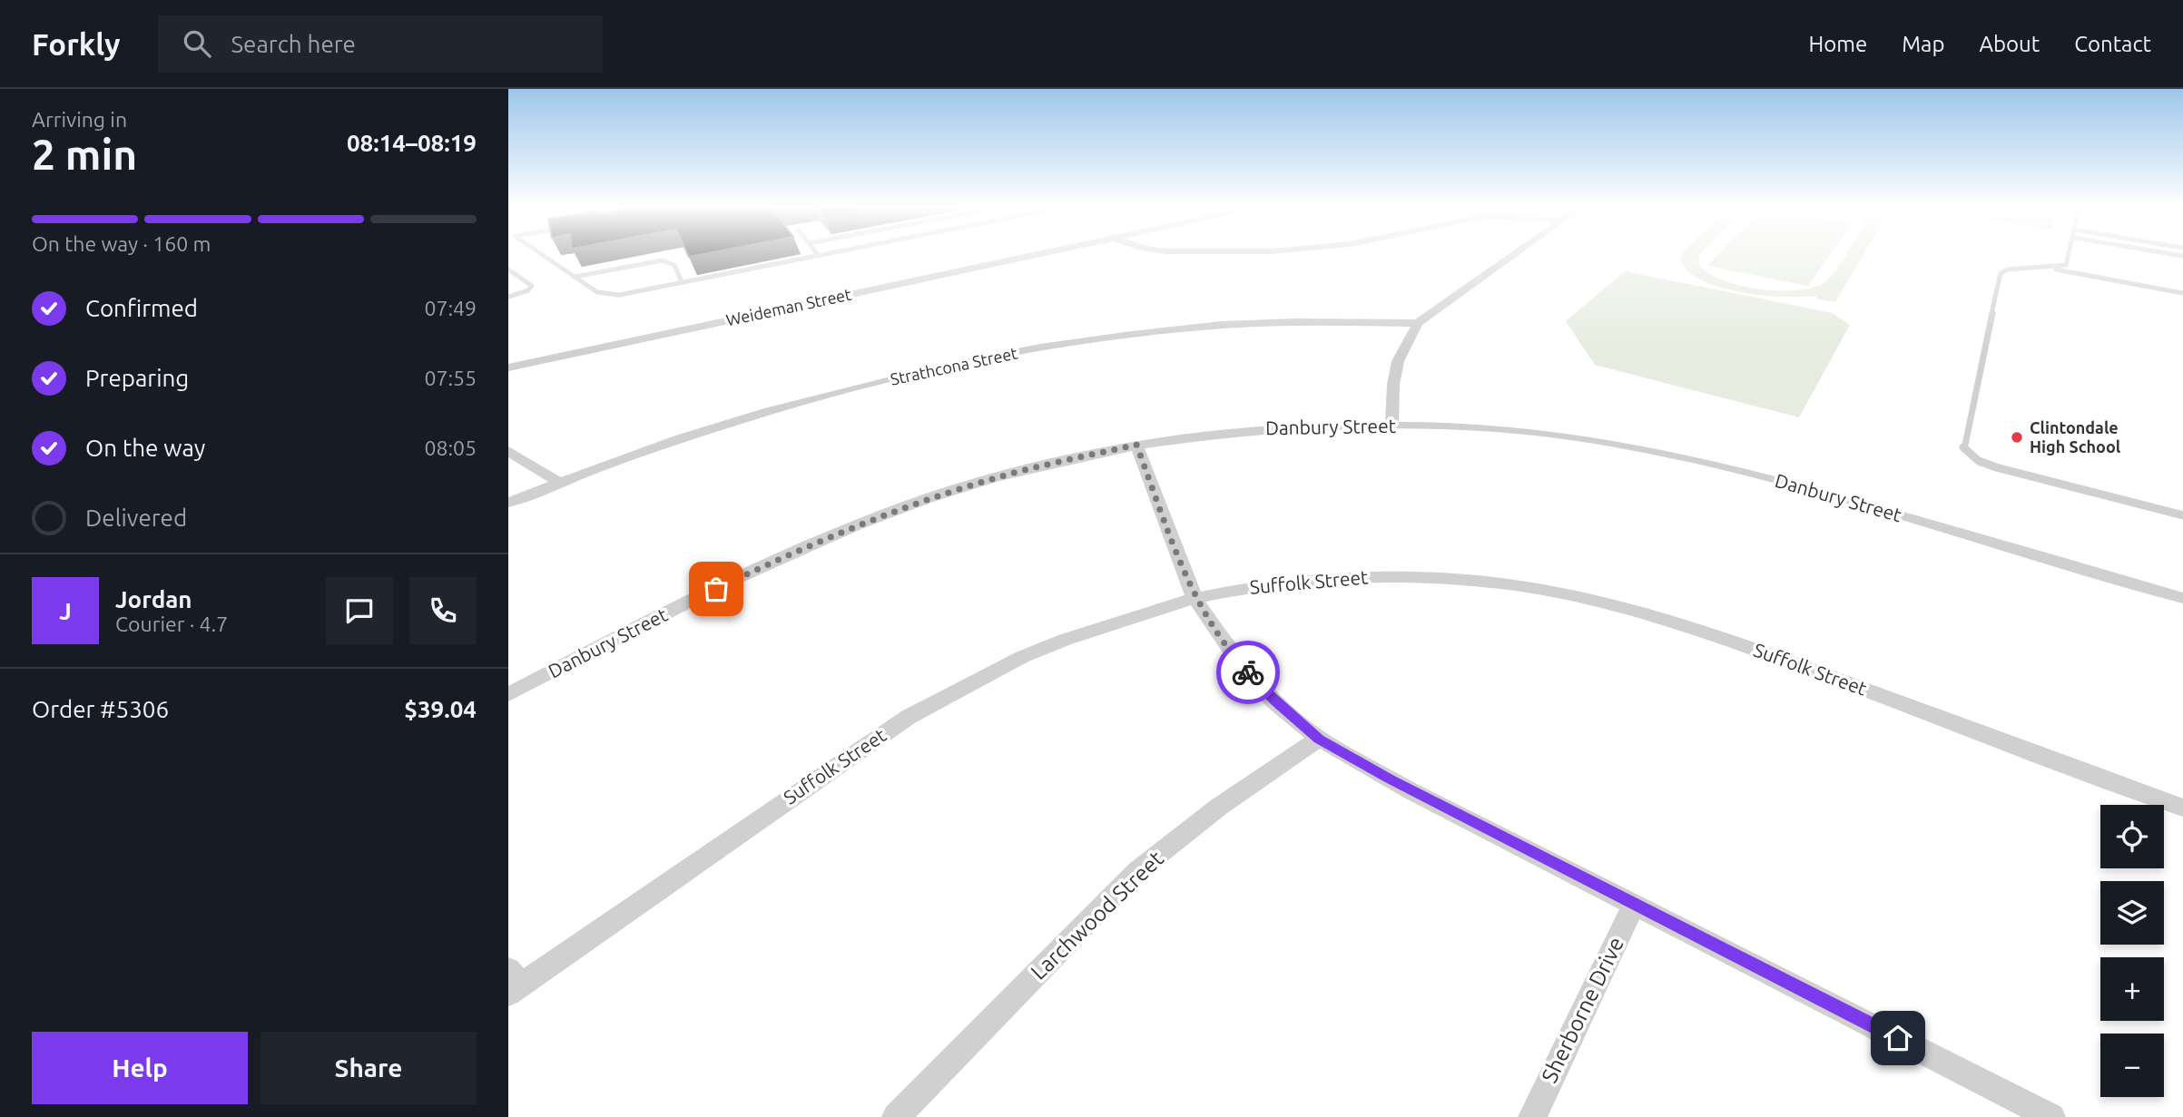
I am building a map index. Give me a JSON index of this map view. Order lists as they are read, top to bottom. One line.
{"streets":{"street":["Weideman Street","Strathcona Street","Danbury Street","Suffolk Street","Larchwood Street","Sherborne Drive"]},"places":["Clintondale High School"],"page":{"header":"Forkly","search":"Search here","nav":["Home","Map","About","Contact"],"heading":["2 min","Arriving in","08:14–08:19"],"panel":["Jordan","Courier · 4.7","Order #5306","$39.04"],"bar":"On the way · 160 m","list":[["Confirmed","07:49"],["Preparing","07:55"],["On the way","08:05"],"Delivered"],"round":"J","map_buttons":["+","−"],"buttons":["Help","Share"]}}
